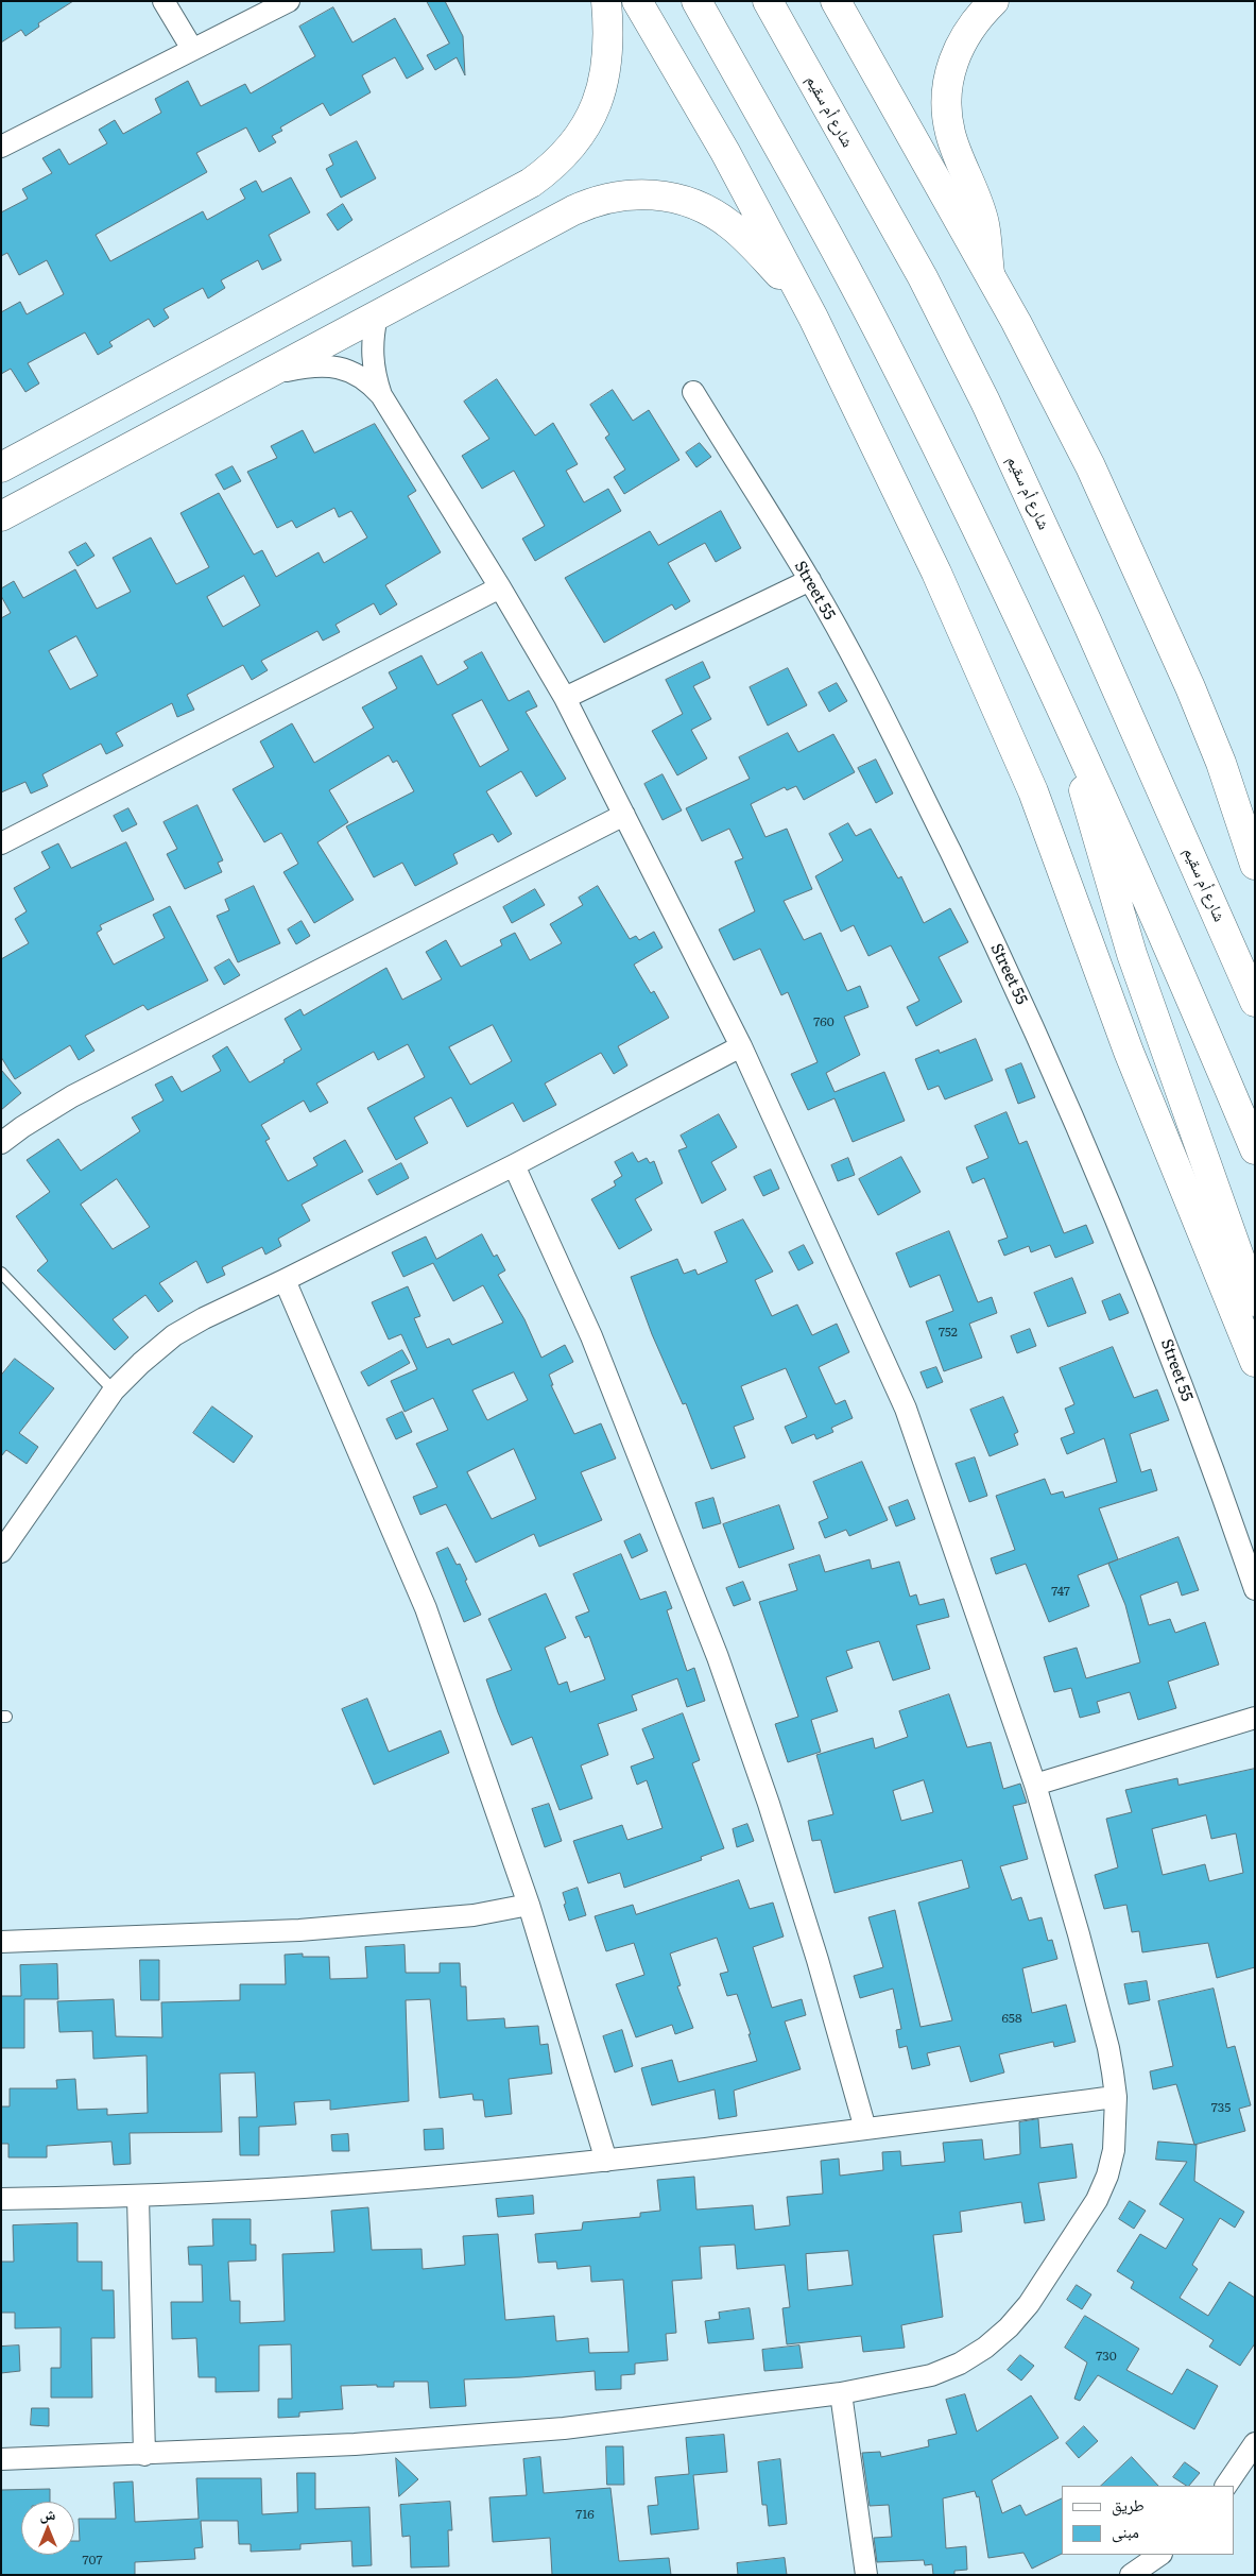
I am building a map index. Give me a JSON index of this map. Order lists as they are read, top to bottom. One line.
{"streets":{"main road":["شارع أم سقيم"],"street":["Street 55"]},"house_numbers":["760","752","747","658","735","730","716","707"],"legend":["طريق","مبنى"],"north":"top"}
